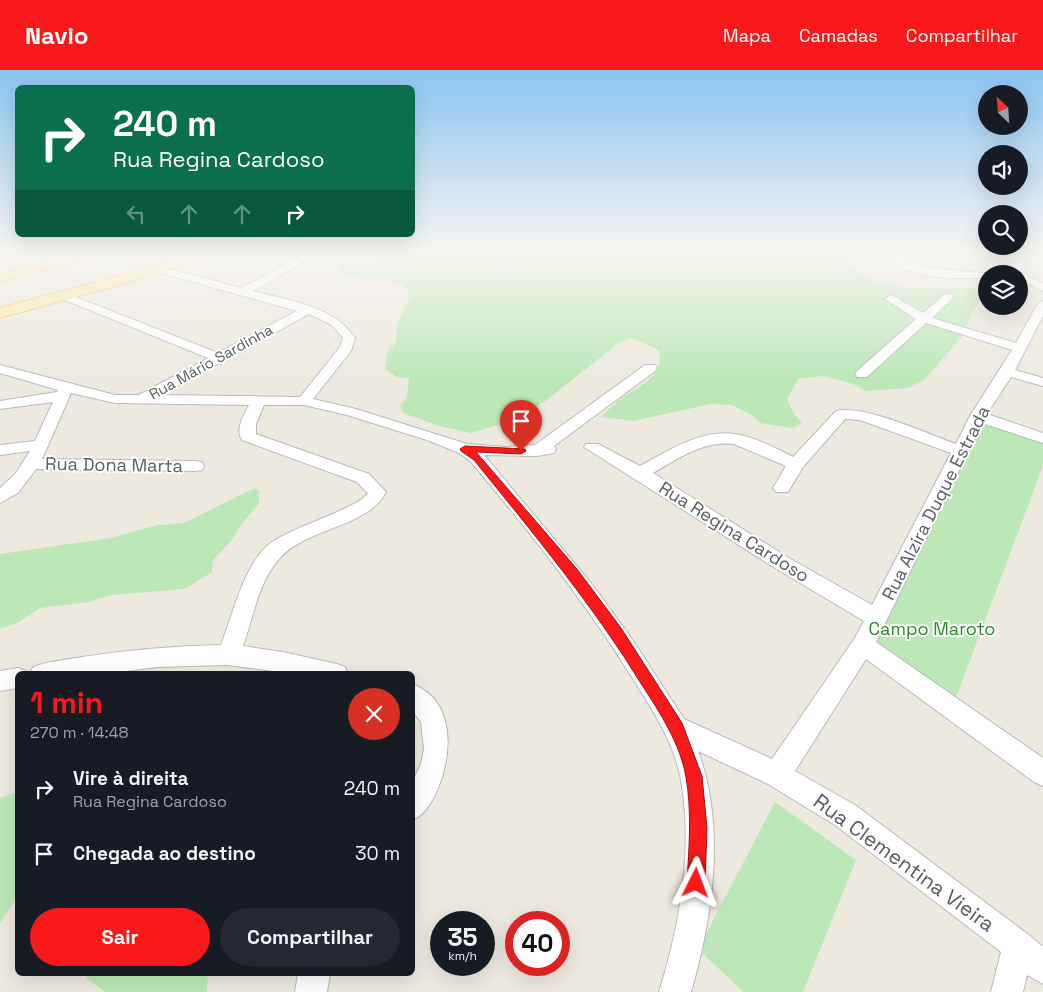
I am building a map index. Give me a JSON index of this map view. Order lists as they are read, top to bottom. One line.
{"streets":{"street":["Rua Mário Sardinha","Rua Dona Marta","Rua Alzira Duque Estrada","Rua Regina Cardoso","Rua Clementina Vieira"]},"crossings":[["Rua Alzira Duque Estrada","Rua Regina Cardoso"],["Rua Alzira Duque Estrada","Rua Clementina Vieira"]],"parks":["Campo Maroto"],"north":"top left","page":{"header":"Navio","nav":["Mapa","Camadas","Compartilhar"],"turn":["240 m","Rua Regina Cardoso"],"heading":["1 min","270 m · 14:48"],"list":[{"name":"Vire à direita","note":"Rua Regina Cardoso","value":"240 m"},{"name":"Chegada ao destino","value":"30 m"}],"buttons":["Sair","Compartilhar"],"speed":"35 km/h","limit":"40"}}
